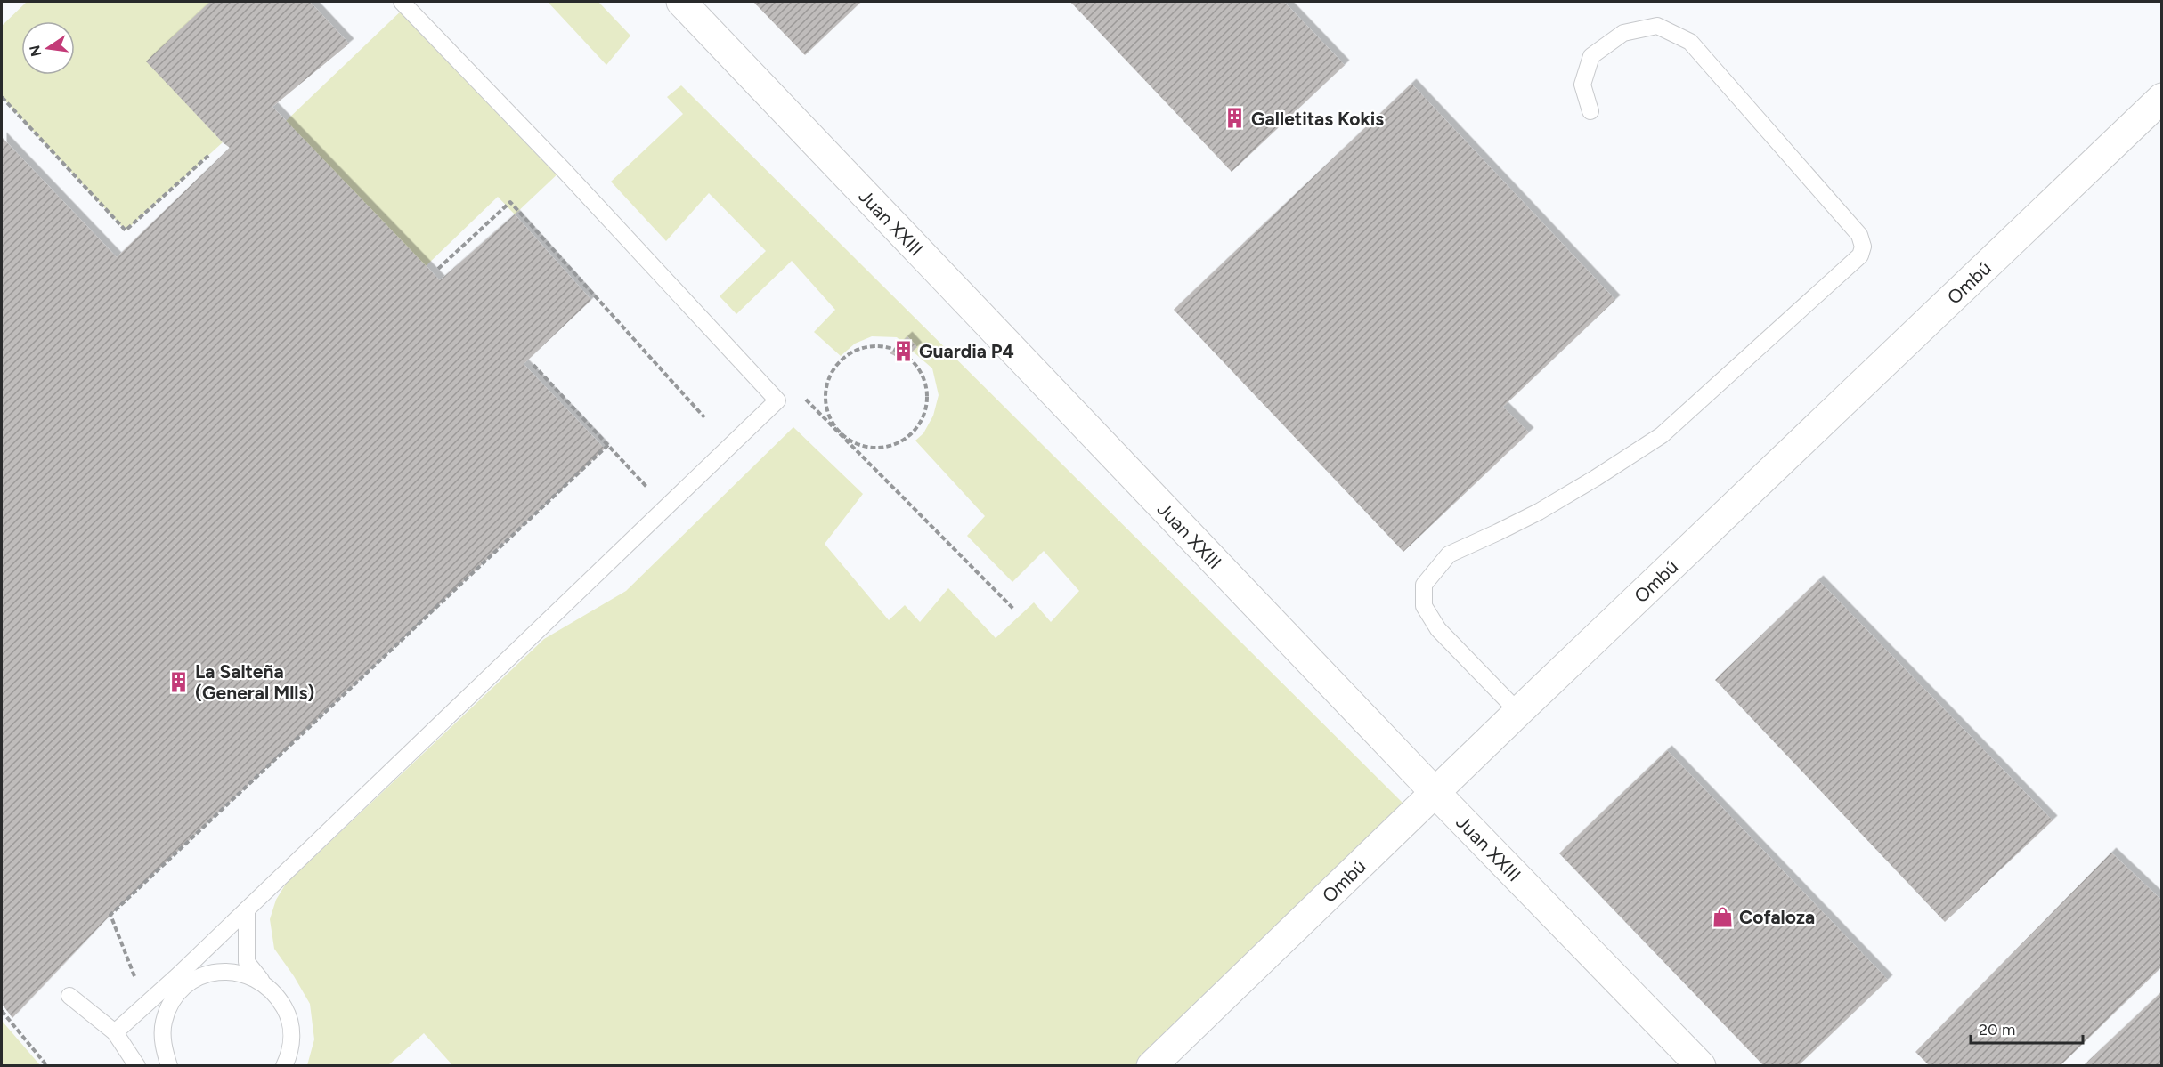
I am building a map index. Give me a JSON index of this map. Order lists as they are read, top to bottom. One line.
{"streets":{"street":["Juan XXIII","Ombú"]},"crossings":[["Juan XXIII","Ombú"]],"places":{"building":["Galletitas Kokis","Guardia P4","La Salteña (General Mlls)"],"shop":["Cofaloza"]},"scale_bar":"20 m","north":"left"}
